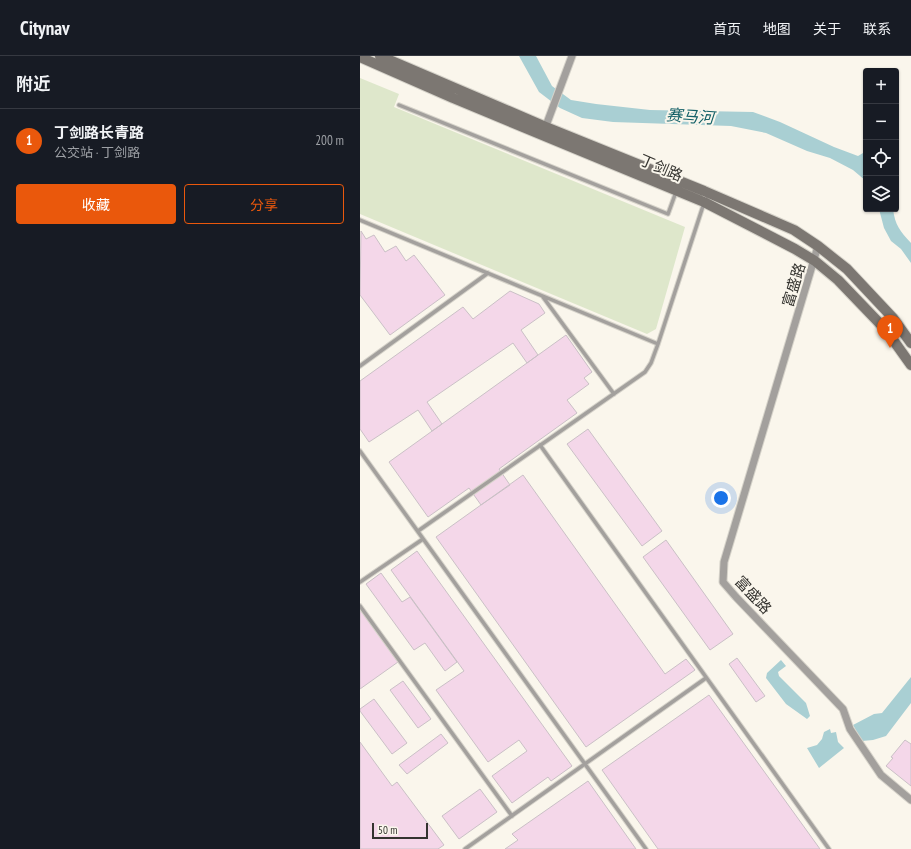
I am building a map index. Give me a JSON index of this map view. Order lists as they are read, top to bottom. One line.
{"streets":{"main road":["丁剑路"],"street":["富盛路"]},"crossings":[["丁剑路","富盛路"]],"water":["赛马河"],"scale_bar":"50 m","page":{"header":"Citynav","nav":["首页","地图","关于","联系"],"heading":"附近","map_buttons":["+","−"],"list":[{"mark":"1","name":"丁剑路长青路","note":"公交站 · 丁剑路","value":"200 m"}],"buttons":["收藏","分享"],"pins":"1","scale":"50 m"}}
